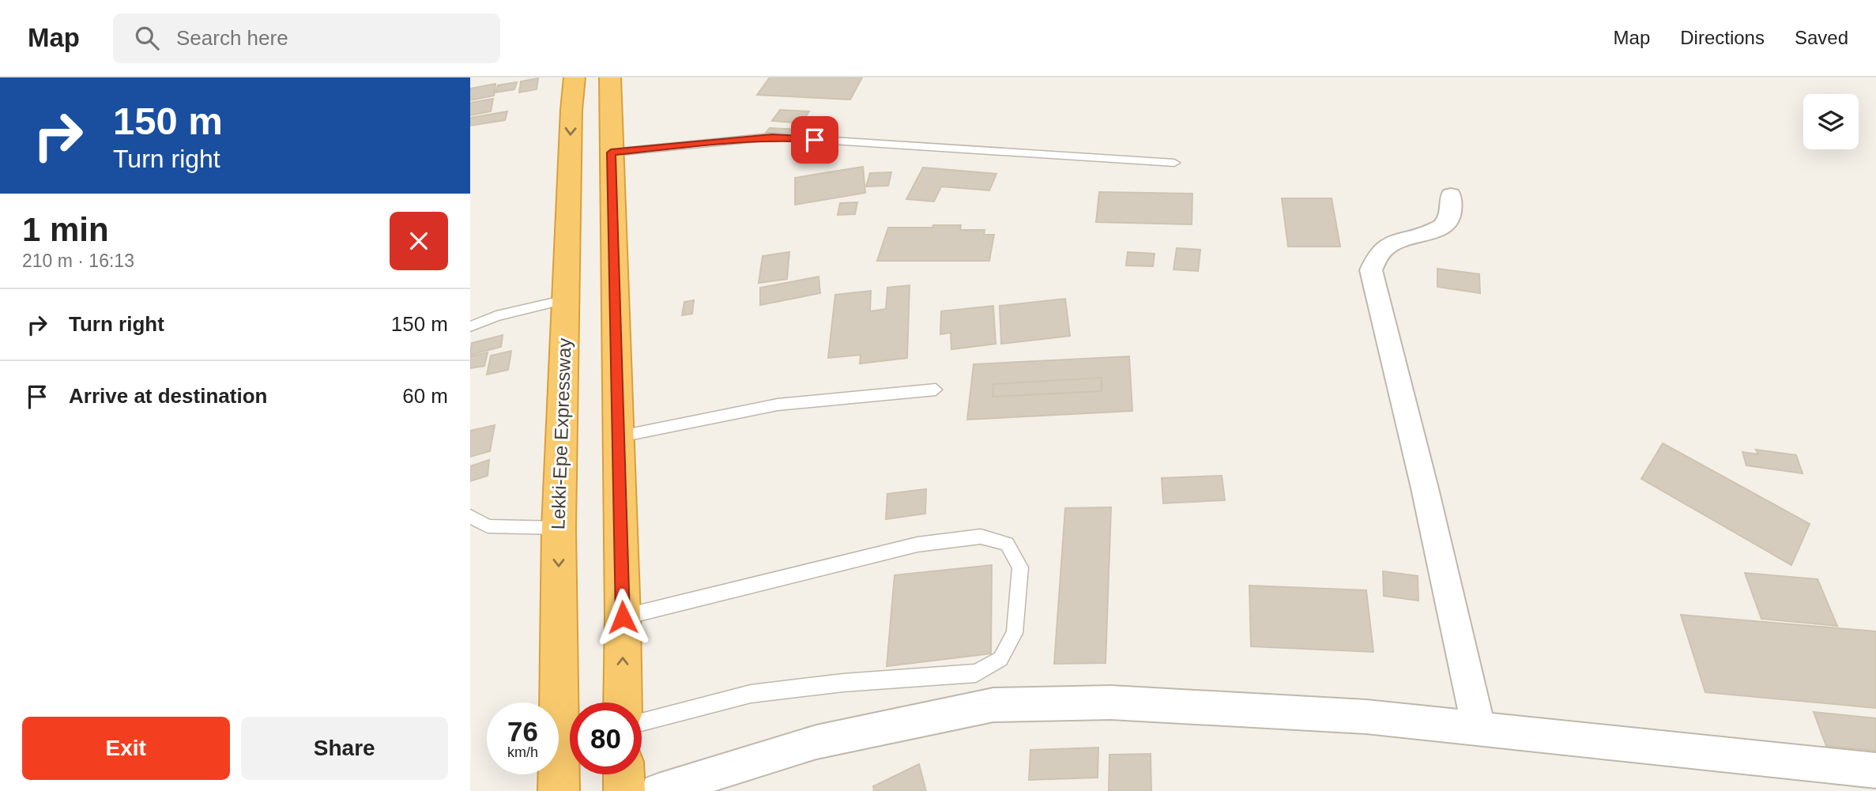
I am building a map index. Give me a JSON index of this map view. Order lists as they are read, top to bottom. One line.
{"streets":{"highway":["Lekki-Epe Expressway"]},"page":{"header":"Map","search":"Search here","nav":["Map","Directions","Saved"],"turn":["150 m","Turn right"],"heading":["1 min","210 m · 16:13"],"list":[{"name":"Turn right","value":"150 m"},{"name":"Arrive at destination","value":"60 m"}],"speed":"76 km/h","limit":"80","buttons":["Exit","Share"]}}
